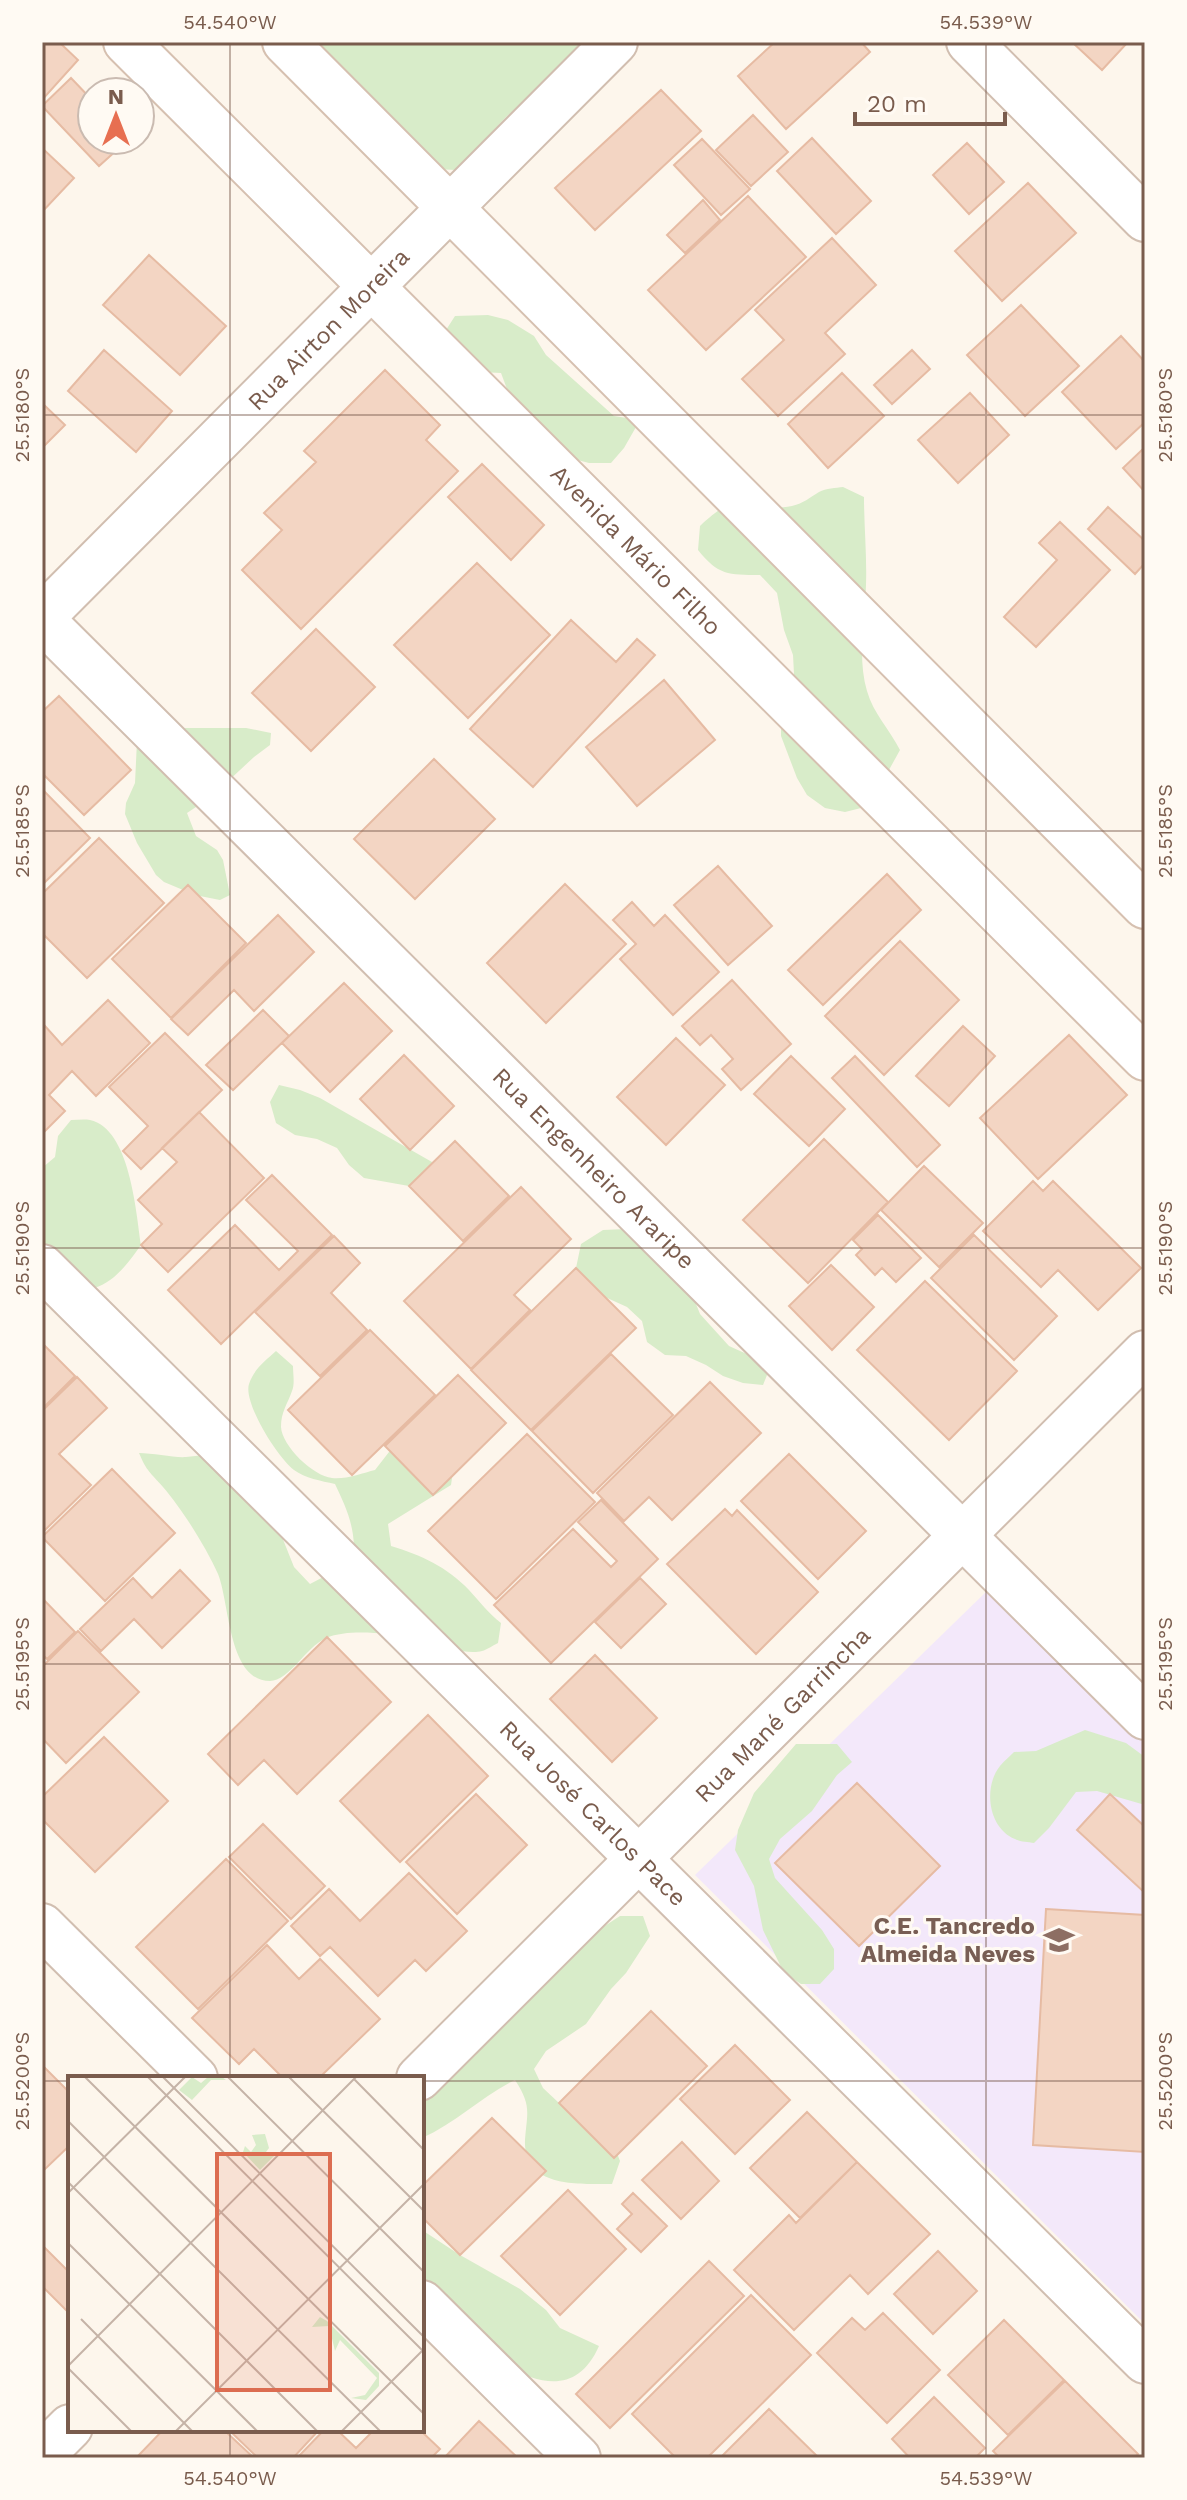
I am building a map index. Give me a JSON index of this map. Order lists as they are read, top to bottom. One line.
{"streets":{"street":["Rua Airton Moreira","Avenida Mário Filho","Rua Engenheiro Araripe","Rua Mané Garrincha","Rua José Carlos Pace"]},"crossings":[["Rua Airton Moreira","Avenida Mário Filho"],["Rua Airton Moreira","Rua Engenheiro Araripe"],["Rua Engenheiro Araripe","Rua Mané Garrincha"],["Rua Mané Garrincha","Rua José Carlos Pace"]],"places":{"school or university":["C.E. Tancredo Almeida Neves"]},"scale_bar":"20 m","north":"top","coordinates":["54.540°W","54.539°W","25.5180°S","25.5185°S","25.5190°S","25.5195°S","25.5200°S"]}
